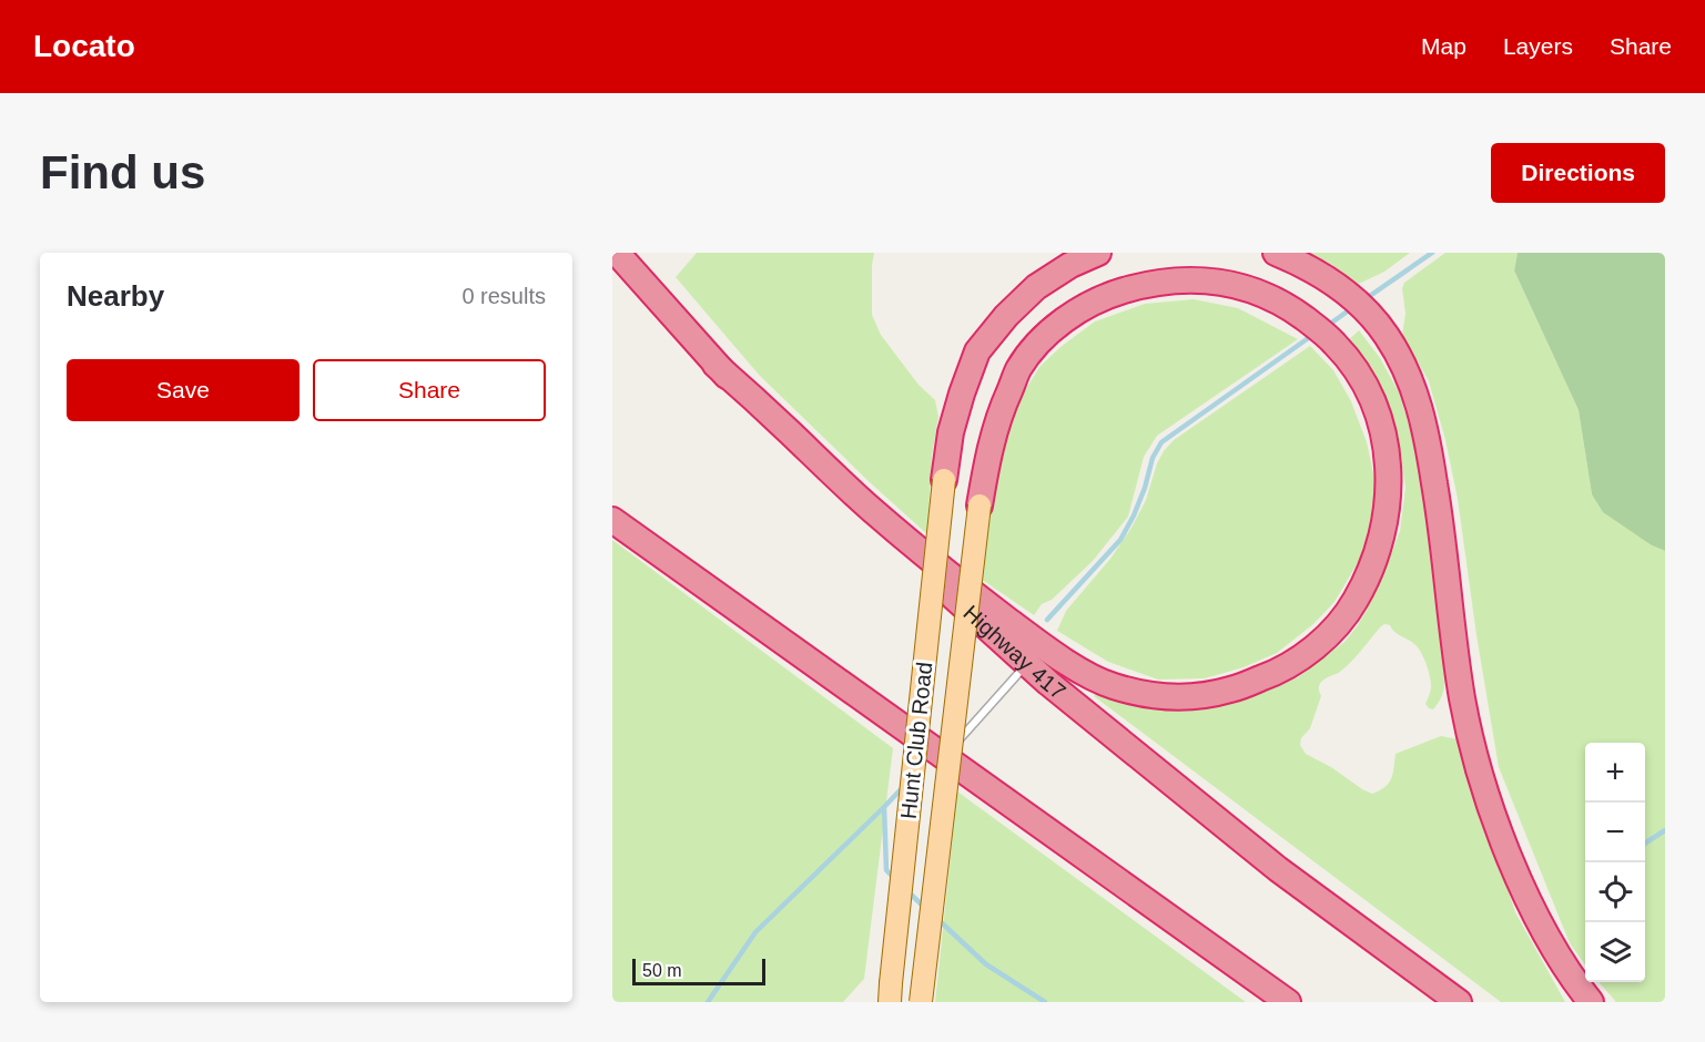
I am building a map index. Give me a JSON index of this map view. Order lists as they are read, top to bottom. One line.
{"streets":{"highway":["Highway 417"],"main road":["Hunt Club Road"]},"scale_bar":"50 m","page":{"header":"Locato","nav":["Map","Layers","Share"],"buttons":["Directions",["Save","Share"]],"title":"Find us","heading":["Nearby","0 results"],"map_buttons":["+","−"],"scale":"50 m"}}
